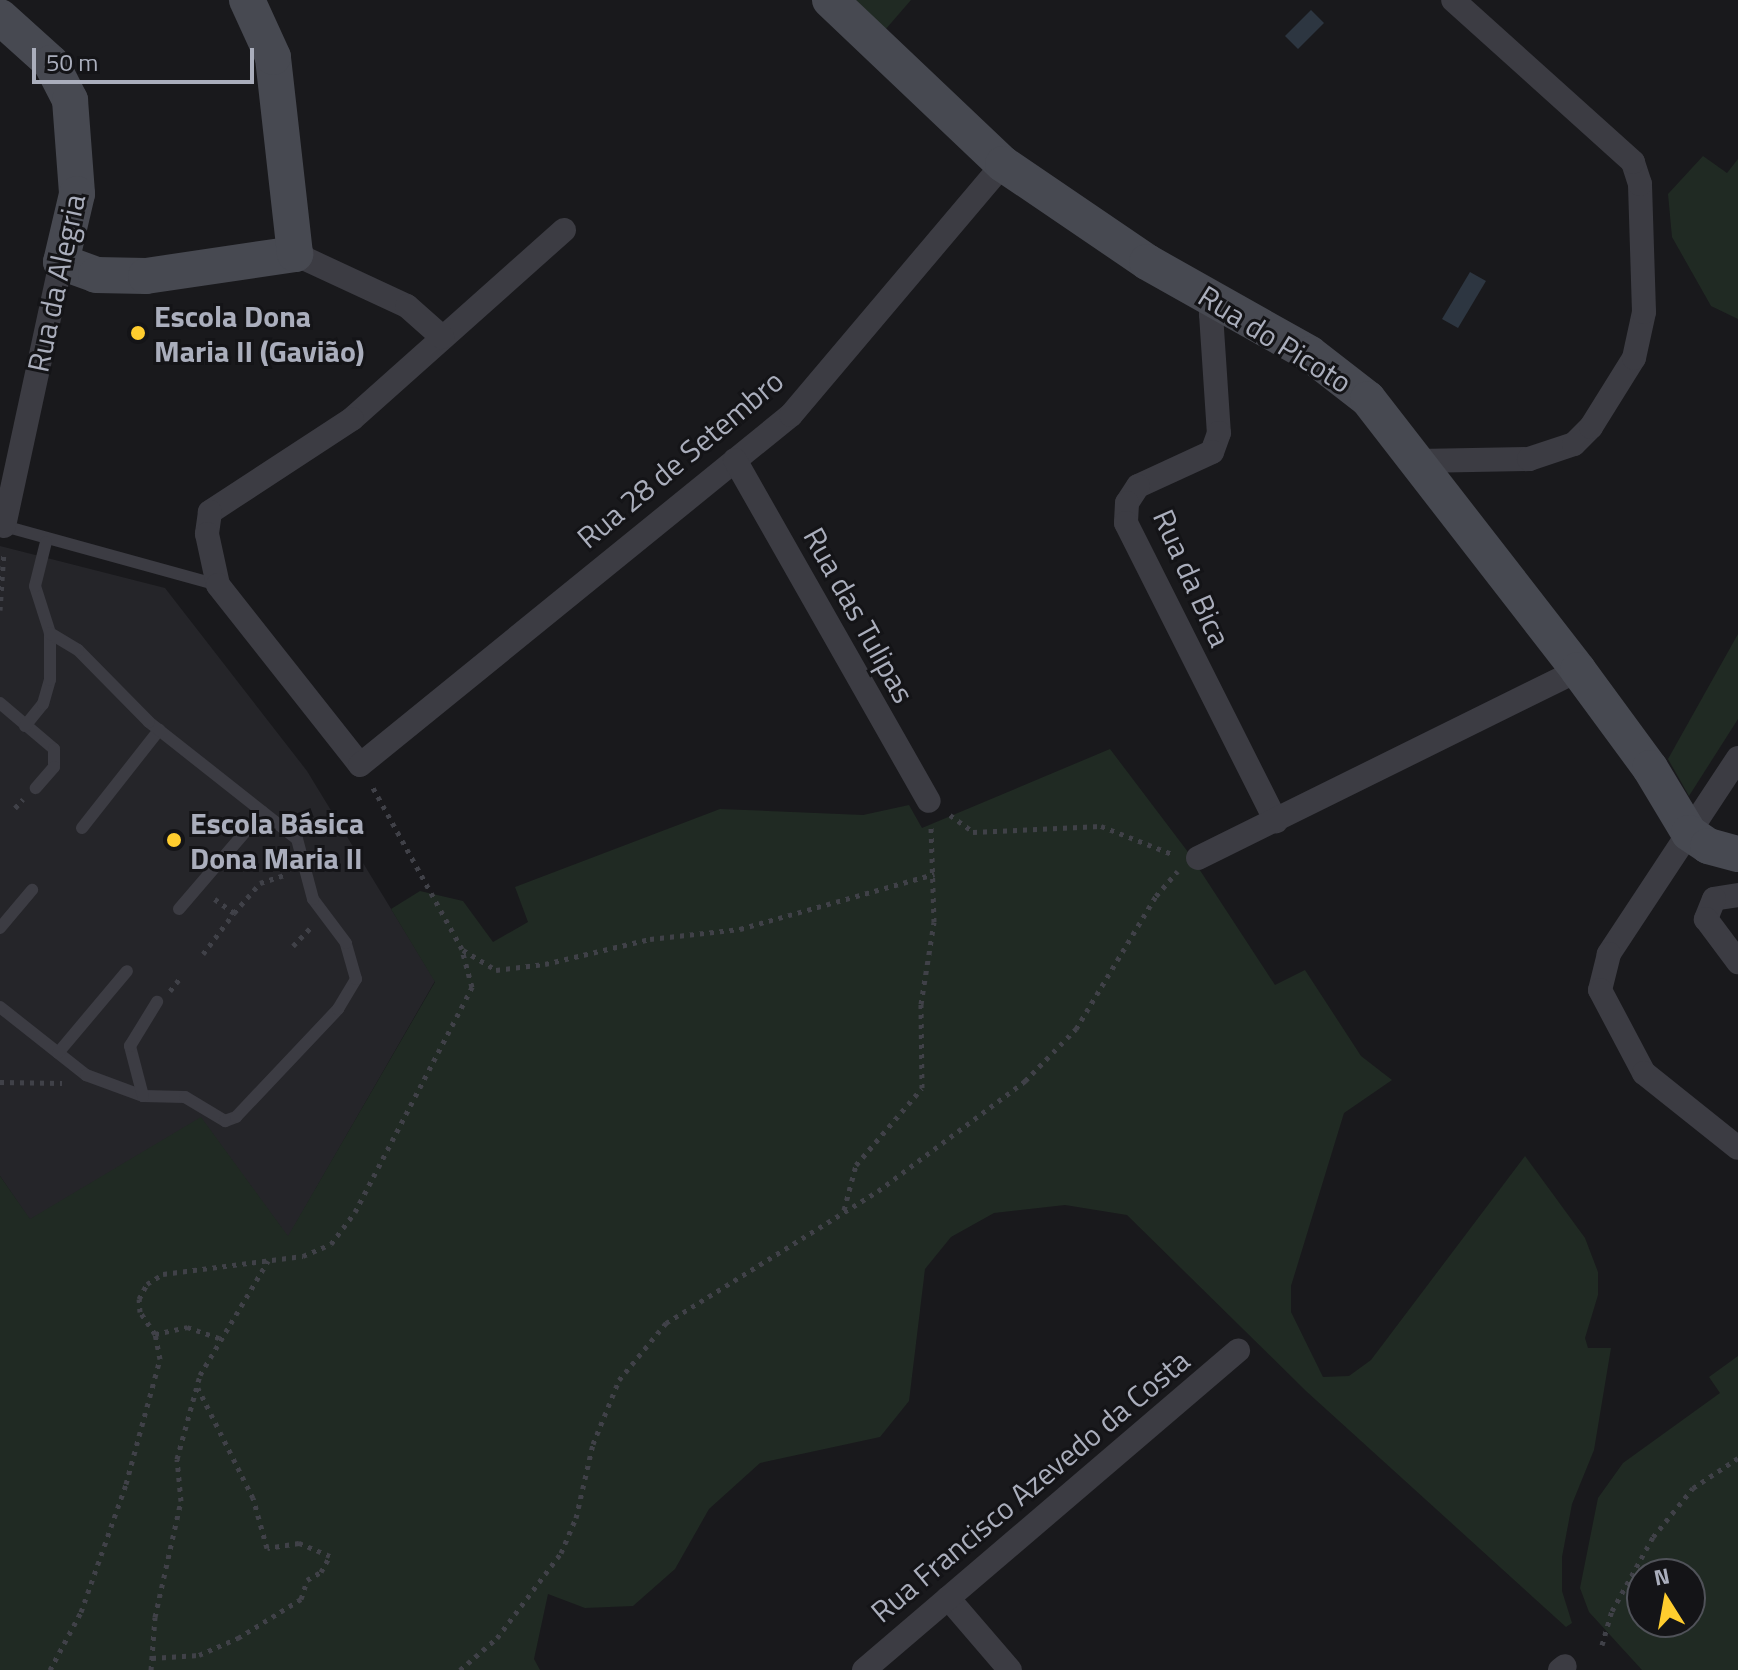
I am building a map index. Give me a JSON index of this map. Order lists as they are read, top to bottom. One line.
{"streets":{"street":["Rua da Alegria","Rua do Picoto","Rua 28 de Setembro","Rua da Bica","Rua das Tulipas","Rua Francisco Azevedo da Costa"]},"crossings":[["Rua do Picoto","Rua 28 de Setembro"],["Rua do Picoto","Rua da Bica"],["Rua 28 de Setembro","Rua das Tulipas"]],"places":["Escola Dona Maria II (Gavião)","Escola Básica Dona Maria II"],"scale_bar":"50 m","north":"top"}
